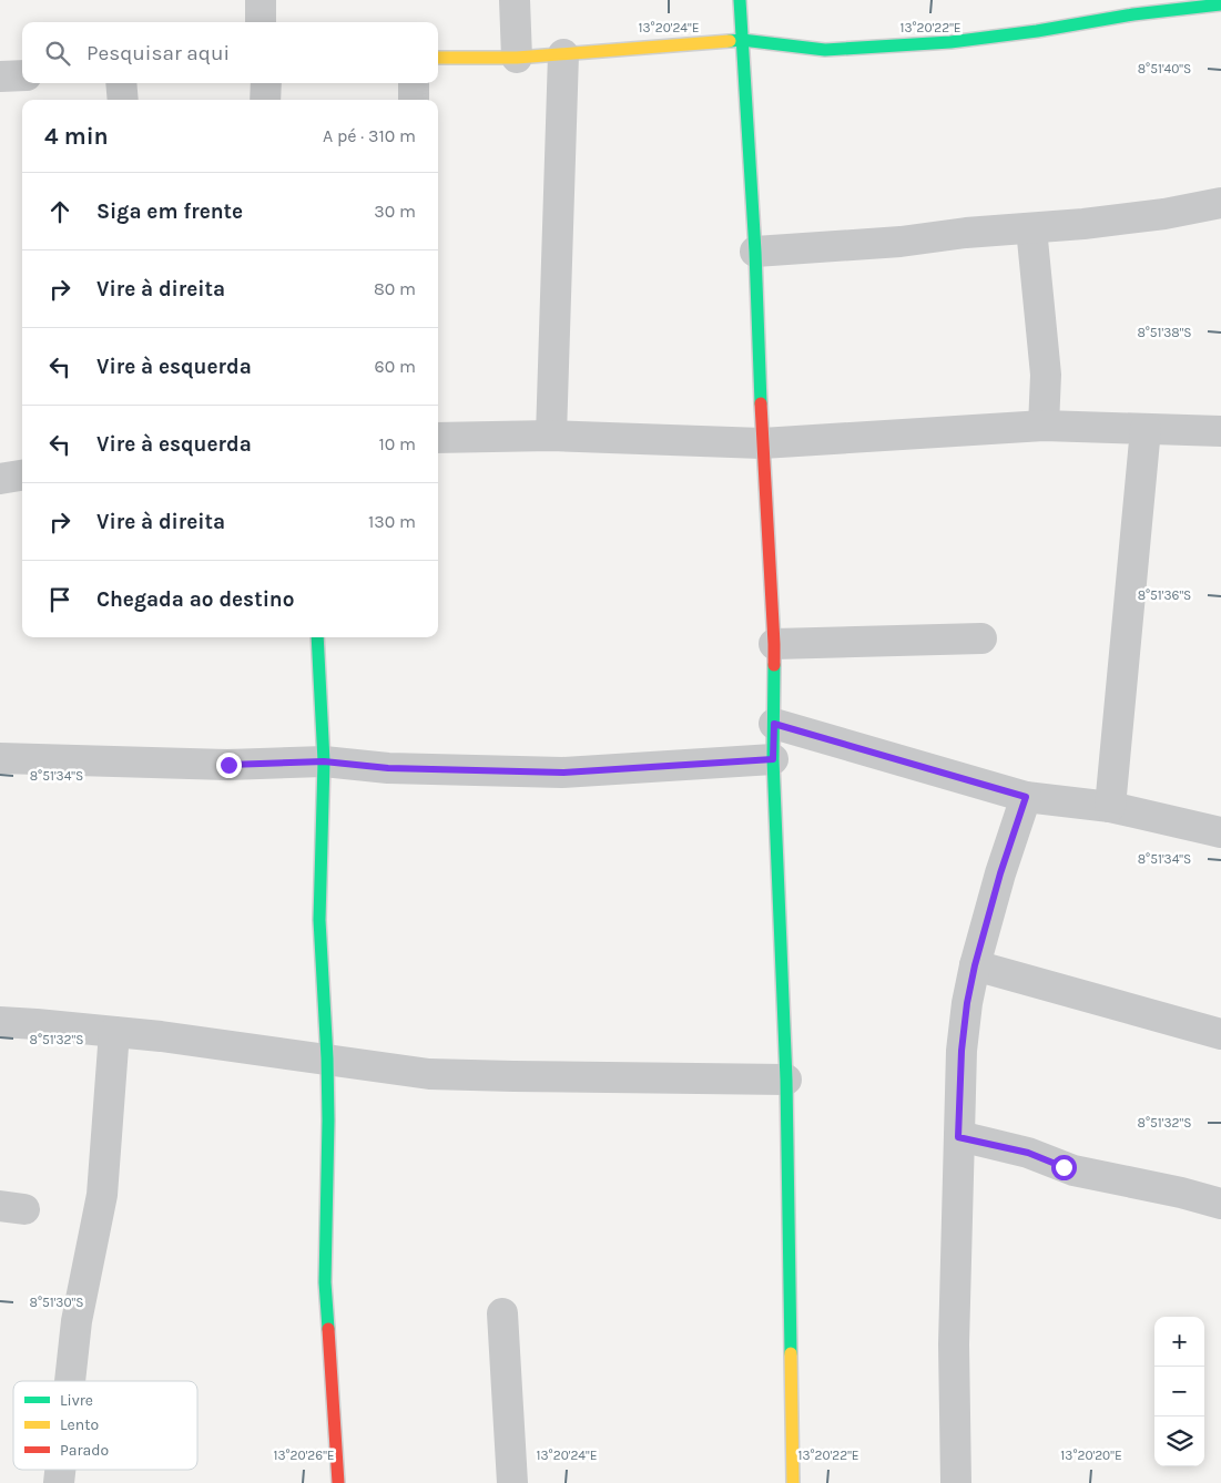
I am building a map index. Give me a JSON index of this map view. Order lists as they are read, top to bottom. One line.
{"legend":["Livre","Lento","Parado"],"page":{"search":"Pesquisar aqui","heading":["4 min","A pé · 310 m"],"list":[["Siga em frente","30 m"],["Vire à direita","80 m"],["Vire à esquerda","60 m"],["Vire à esquerda","10 m"],["Vire à direita","130 m"],"Chegada ao destino"],"map_buttons":["+","−"]},"coordinates":["13°20'24\"E","13°20'22\"E","8°51'40\"S","8°51'38\"S","8°51'36\"S","8°51'34\"S","8°51'32\"S","8°51'30\"S","13°20'26\"E","13°20'20\"E"]}
